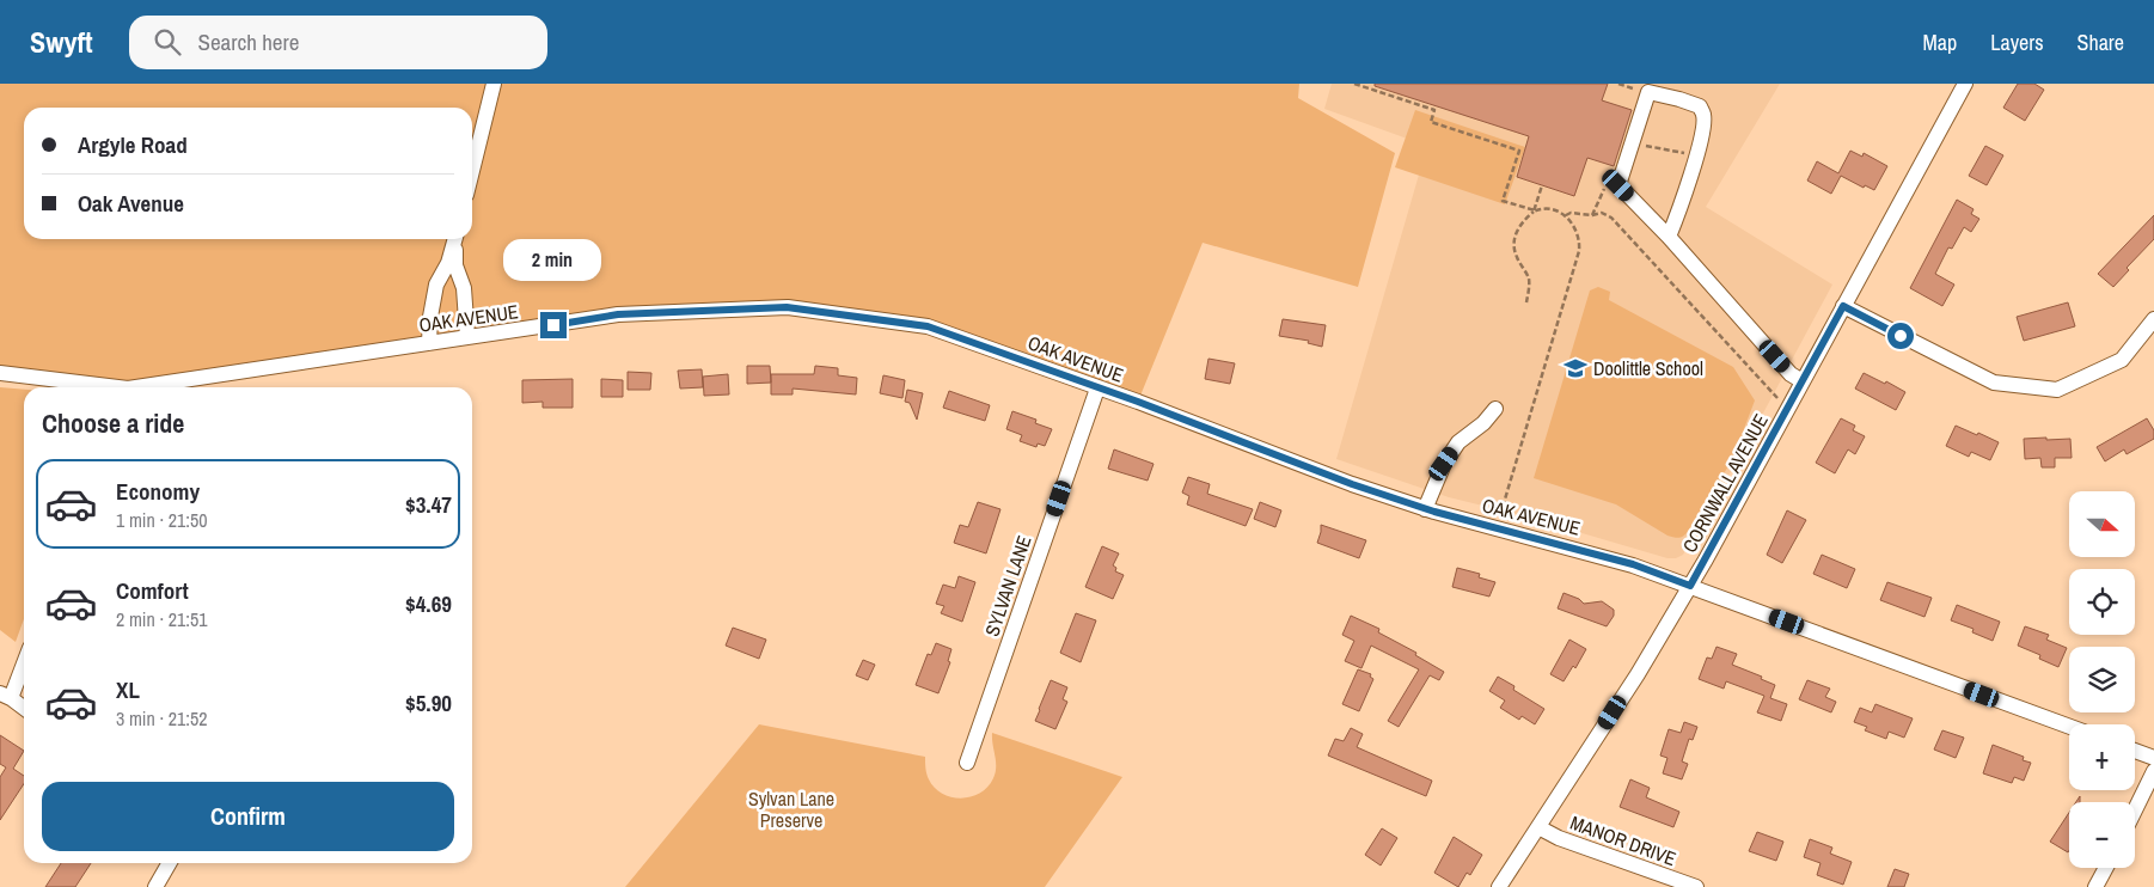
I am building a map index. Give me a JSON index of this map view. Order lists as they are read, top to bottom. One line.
{"streets":{"street":["OAK AVENUE","CORNWALL AVENUE","SYLVAN LANE","MANOR DRIVE"]},"crossings":[["OAK AVENUE","CORNWALL AVENUE"],["OAK AVENUE","SYLVAN LANE"],["CORNWALL AVENUE","MANOR DRIVE"]],"parks":["Sylvan Lane Preserve"],"places":{"school or university":["Doolittle School"]},"north":"right","page":{"header":"Swyft","search":"Search here","nav":["Map","Layers","Share"],"banner":["Argyle Road","Oak Avenue"],"bubble":"2 min","heading":"Choose a ride","list":[{"name":"Economy","note":"1 min · 21:50","value":"$3.47"},{"name":"Comfort","note":"2 min · 21:51","value":"$4.69"},{"name":"XL","note":"3 min · 21:52","value":"$5.90"}],"map_buttons":["+","−"],"buttons":"Confirm"}}
